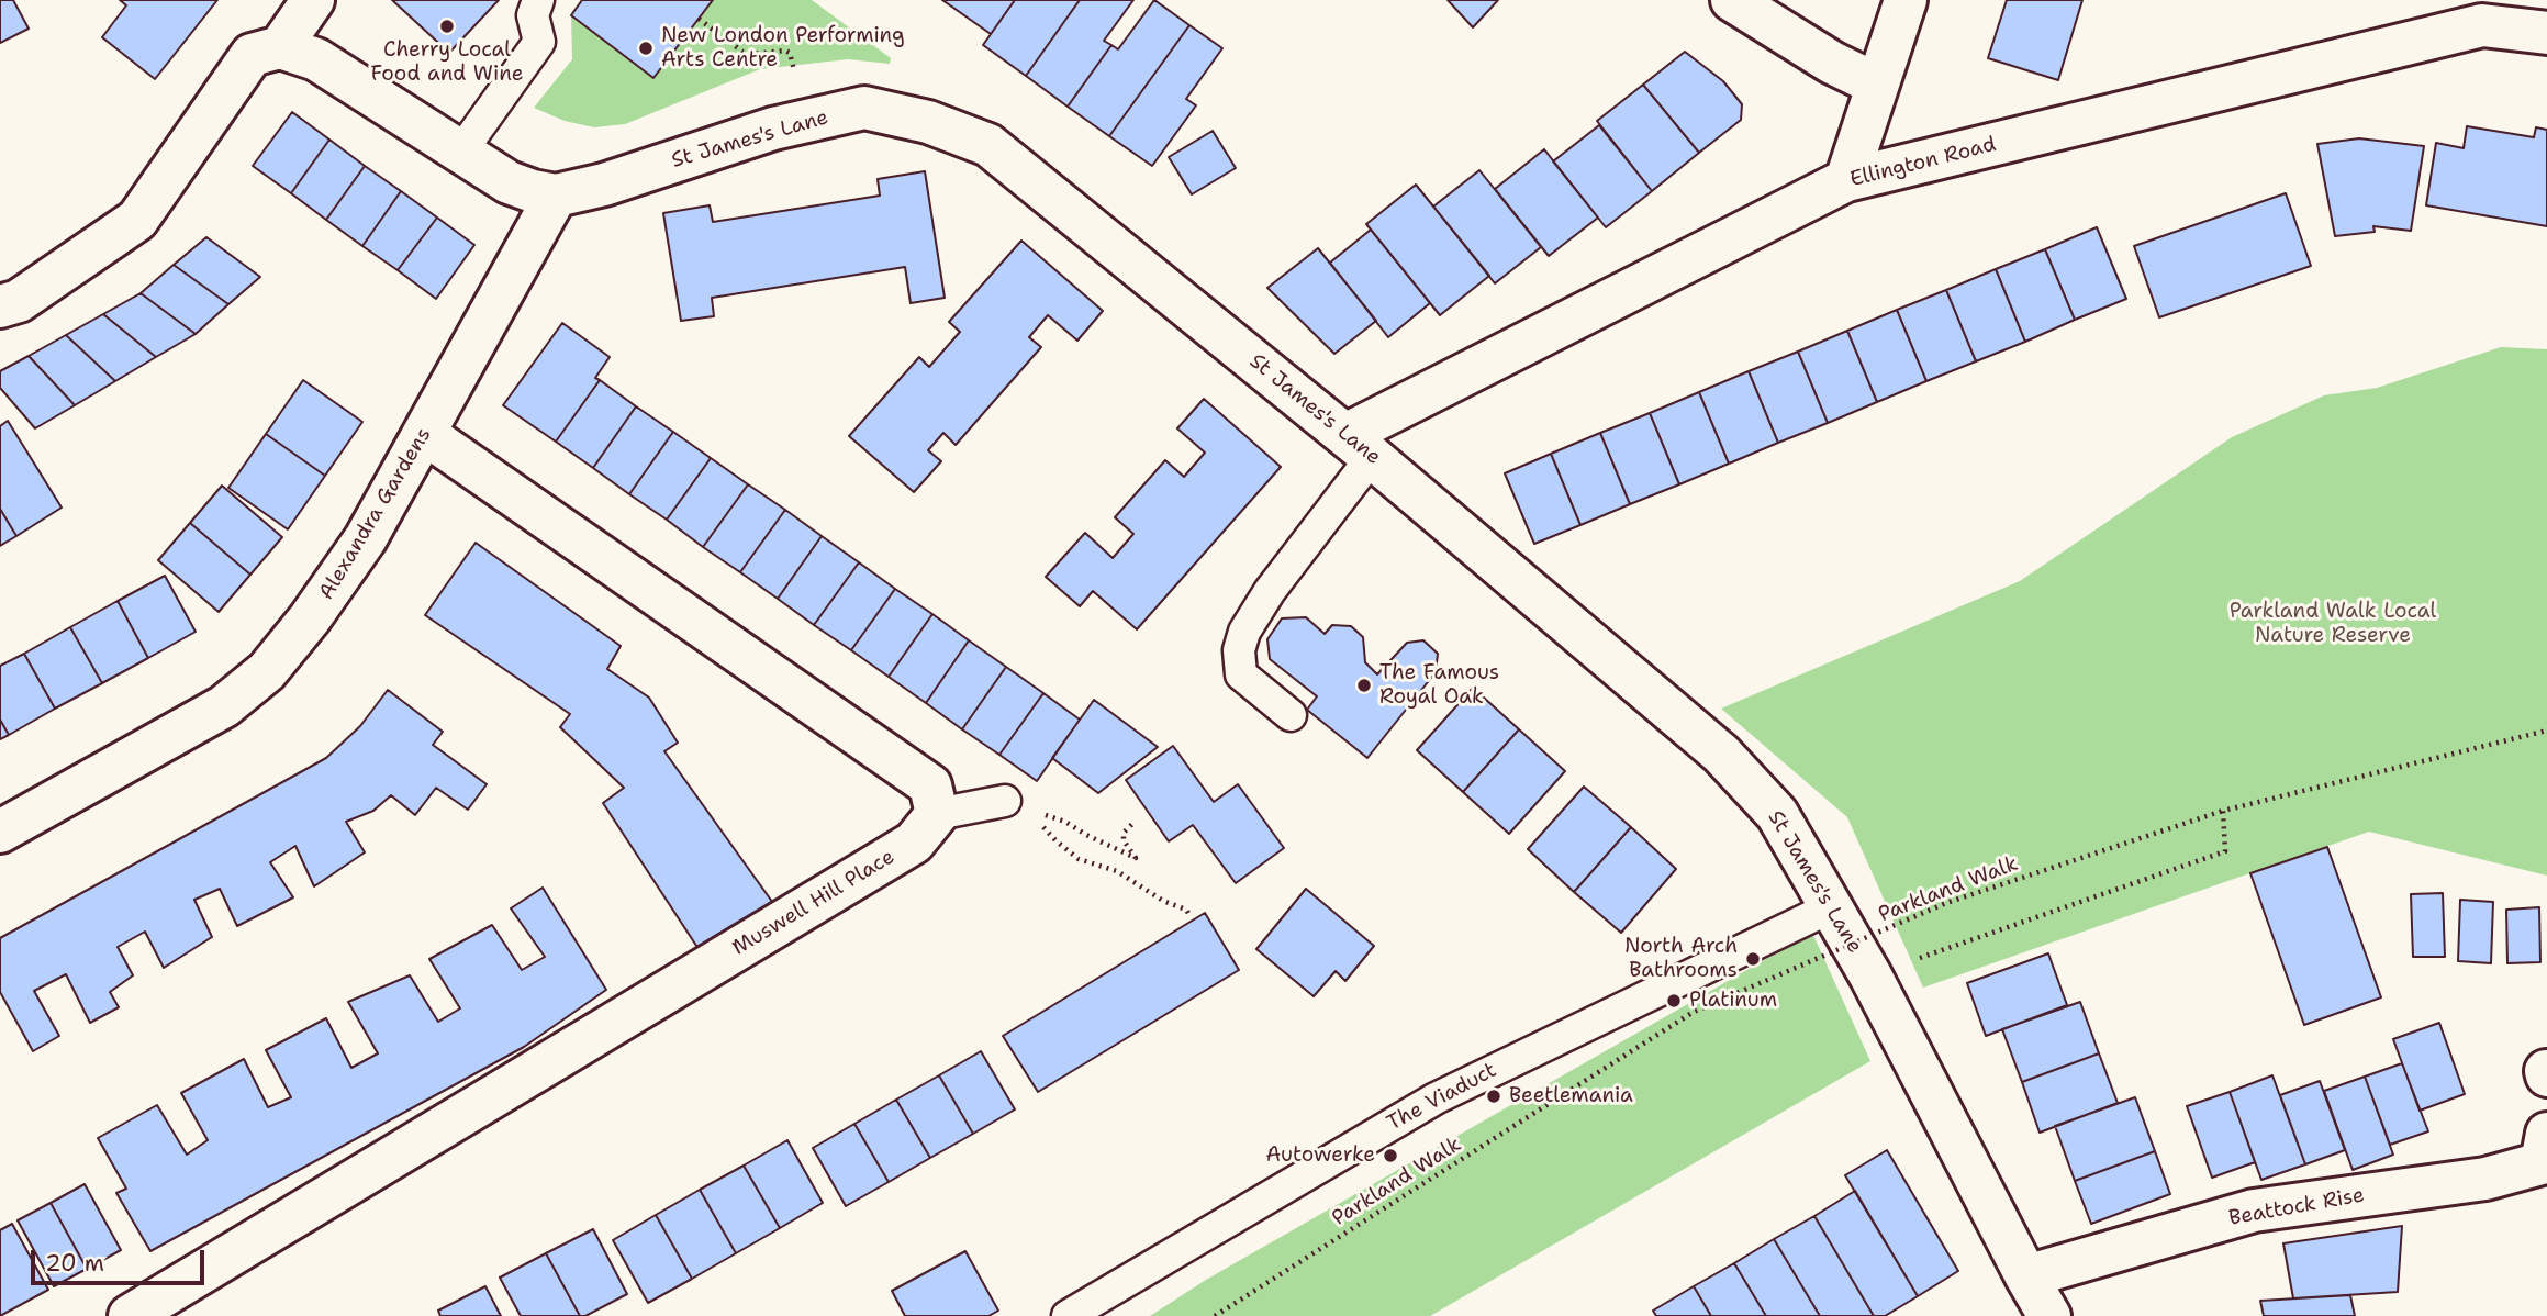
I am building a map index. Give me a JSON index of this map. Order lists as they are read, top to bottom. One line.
{"streets":{"street":["St James's Lane","Ellington Road","Alexandra Gardens","Muswell Hill Place","Beattock Rise"],"lane":["The Viaduct"],"path":["Parkland Walk"]},"crossings":[["St James's Lane","Ellington Road"],["St James's Lane","Alexandra Gardens"],["St James's Lane","The Viaduct"],["St James's Lane","Beattock Rise"]],"parks":["Parkland Walk Local Nature Reserve"],"places":["Cherry Local Food and Wine","New London Performing Arts Centre","The Famous Royal Oak","North Arch Bathrooms","Platinum","Beetlemania","Autowerke"],"scale_bar":"20 m"}
